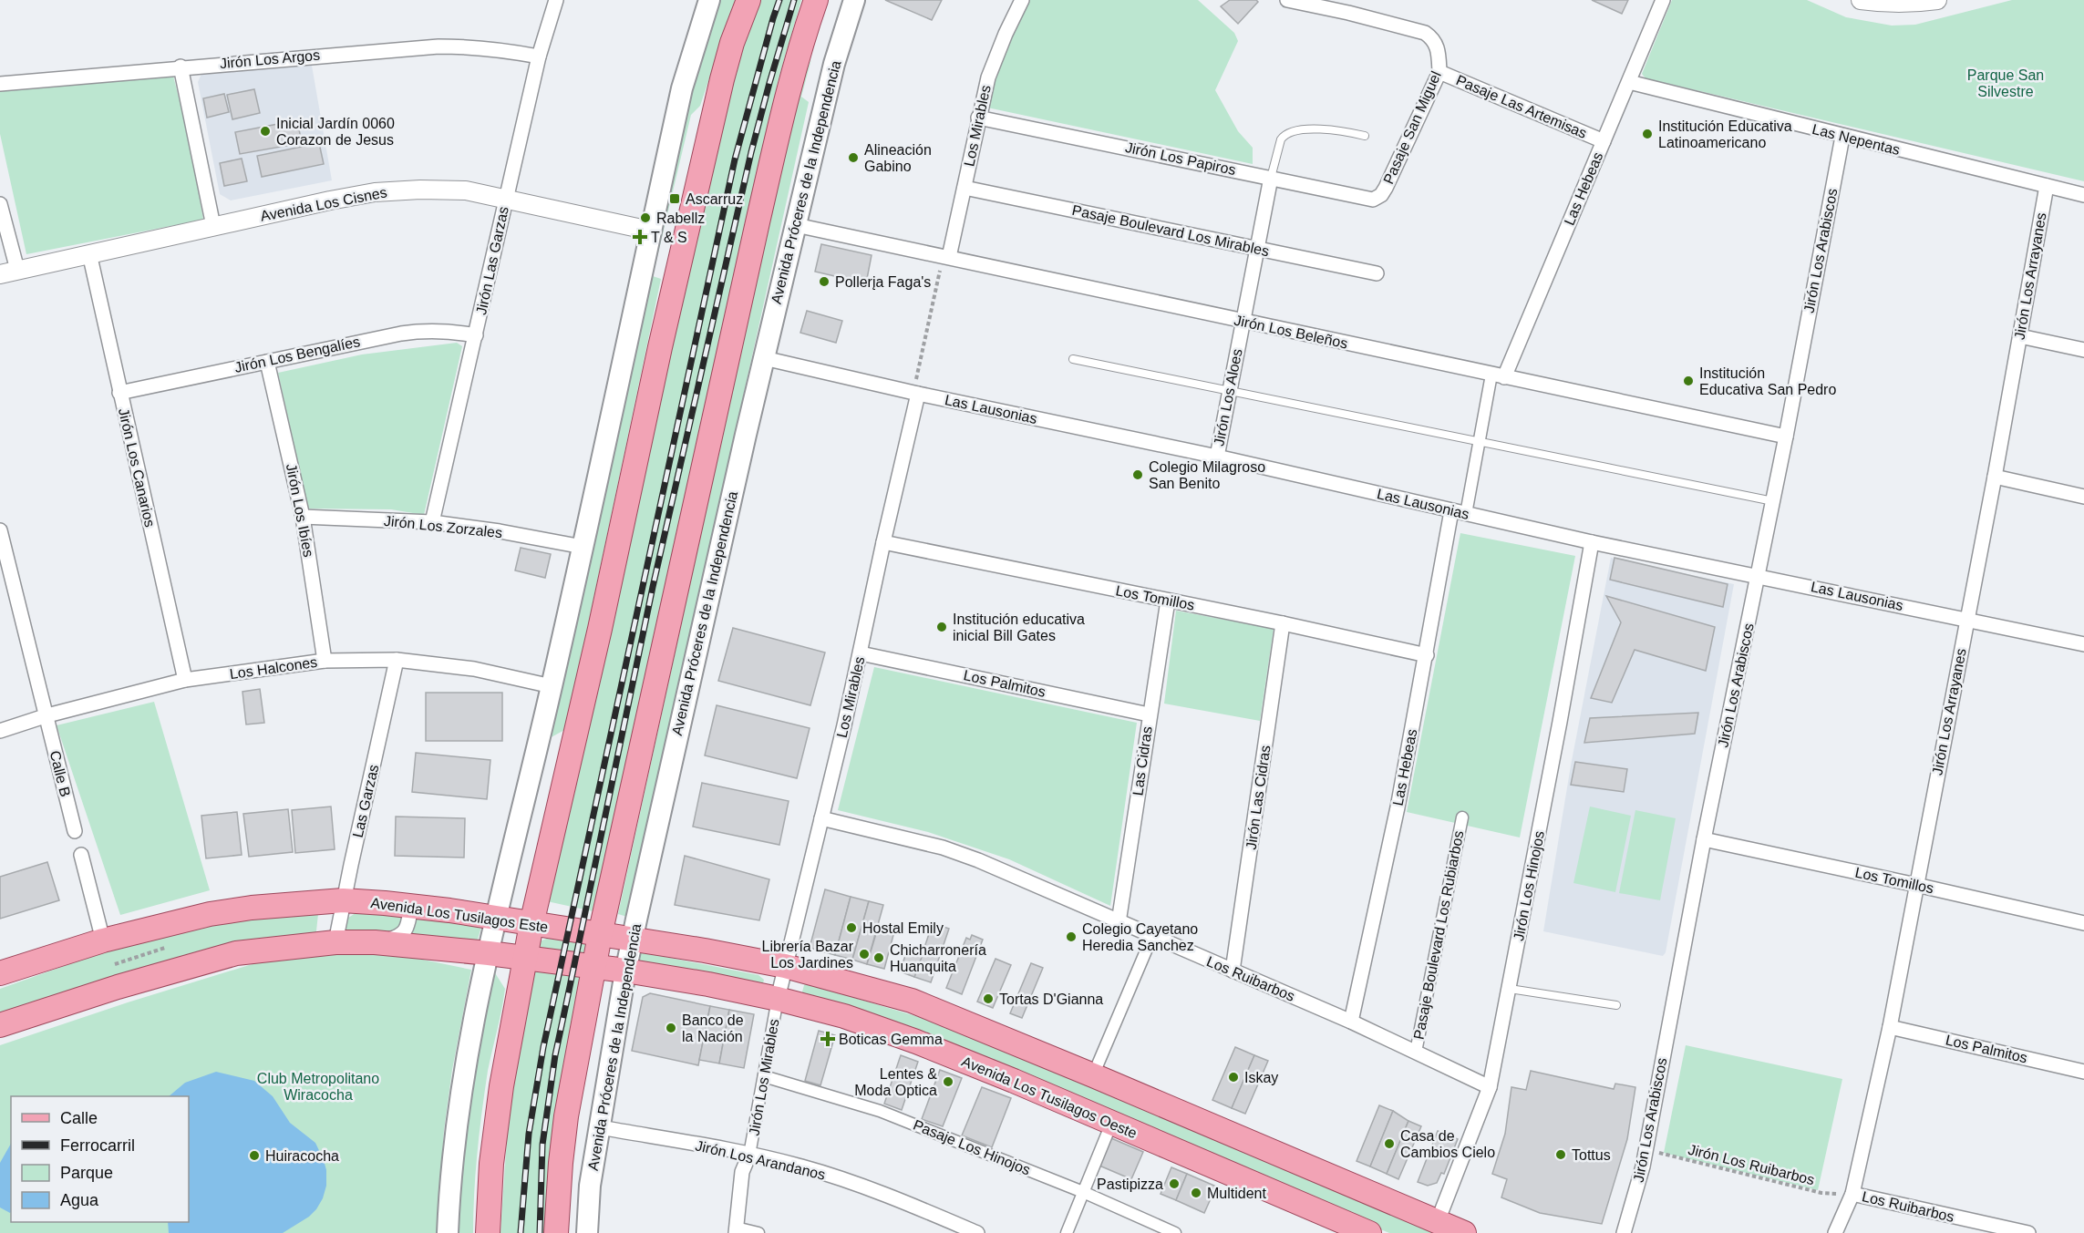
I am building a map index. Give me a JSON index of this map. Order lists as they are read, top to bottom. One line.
{"streets":{"main road":["Avenida Próceres de la Independencia","Avenida Los Tusilagos Este","Avenida Los Tusilagos Oeste"],"street":["Jirón Los Argos","Pasaje Las Artemisas","Los Mirables","Pasaje San Miguel","Las Nepentas","Jirón Los Papiros","Las Hebeas","Avenida Los Cisnes","Pasaje Boulevard Los Mirables","Jirón Los Arabiscos","Jirón Las Garzas","Jirón Los Arrayanes","Jirón Los Beleños","Jirón Los Bengalíes","Jirón Los Aloes","Las Lausonias","Jirón Los Canarios","Jirón Los Ibíes","Jirón Los Zorzales","Los Tomillos","Los Halcones","Los Palmitos","Las Cidras","Calle B","Jirón Las Cidras","Las Garzas","Jirón Los Hinojos","Pasaje Boulevard Los Rubiarbos","Los Ruibarbos","Jirón Los Mirables","Pasaje Los Hinojos","Jirón Los Arandanos"],"path":["Jirón Los Ruibarbos"]},"crossings":[["Jirón Los Argos","Jirón Las Garzas"],["Pasaje Las Artemisas","Pasaje San Miguel"],["Pasaje Las Artemisas","Las Hebeas"],["Los Mirables","Jirón Los Papiros"],["Los Mirables","Pasaje Boulevard Los Mirables"],["Los Mirables","Jirón Los Beleños"],["Los Mirables","Las Lausonias"],["Los Mirables","Los Tomillos"],["Los Mirables","Los Palmitos"],["Los Mirables","Los Ruibarbos"],["Los Mirables","Jirón Los Mirables"],["Los Mirables","Avenida Los Tusilagos Oeste"],["Pasaje San Miguel","Jirón Los Papiros"],["Las Nepentas","Las Hebeas"],["Las Nepentas","Jirón Los Arabiscos"],["Las Nepentas","Jirón Los Arrayanes"],["Jirón Los Papiros","Jirón Los Aloes"],["Avenida Próceres de la Independencia","Jirón Los Beleños"],["Avenida Próceres de la Independencia","Las Lausonias"],["Avenida Próceres de la Independencia","Avenida Los Tusilagos Este"],["Avenida Próceres de la Independencia","Avenida Los Tusilagos Oeste"],["Avenida Próceres de la Independencia","Jirón Los Arandanos"],["Las Hebeas","Jirón Los Beleños"],["Las Hebeas","Las Lausonias"],["Las Hebeas","Los Tomillos"],["Las Hebeas","Los Ruibarbos"],["Avenida Los Cisnes","Jirón Las Garzas"],["Avenida Los Cisnes","Jirón Los Canarios"],["Pasaje Boulevard Los Mirables","Jirón Los Aloes"],["Jirón Los Arabiscos","Jirón Los Beleños"],["Jirón Los Arabiscos","Las Lausonias"],["Jirón Los Arabiscos","Los Tomillos"],["Jirón Los Arabiscos","Jirón Los Ruibarbos"],["Jirón Las Garzas","Jirón Los Bengalíes"],["Jirón Las Garzas","Jirón Los Zorzales"],["Jirón Los Arrayanes","Las Lausonias"],["Jirón Los Arrayanes","Los Tomillos"],["Jirón Los Arrayanes","Los Palmitos"],["Jirón Los Arrayanes","Los Ruibarbos"],["Jirón Los Arrayanes","Jirón Los Ruibarbos"],["Jirón Los Beleños","Jirón Los Aloes"],["Jirón Los Bengalíes","Jirón Los Canarios"],["Jirón Los Bengalíes","Jirón Los Ibíes"],["Jirón Los Aloes","Las Lausonias"],["Las Lausonias","Jirón Los Hinojos"],["Jirón Los Canarios","Los Halcones"],["Jirón Los Ibíes","Jirón Los Zorzales"],["Jirón Los Ibíes","Los Halcones"],["Los Tomillos","Las Cidras"],["Los Tomillos","Jirón Las Cidras"],["Los Halcones","Calle B"],["Los Halcones","Las Garzas"],["Los Palmitos","Las Cidras"],["Las Cidras","Los Ruibarbos"],["Jirón Las Cidras","Los Ruibarbos"],["Las Garzas","Avenida Los Tusilagos Este"],["Jirón Los Hinojos","Los Ruibarbos"],["Pasaje Boulevard Los Rubiarbos","Los Ruibarbos"],["Los Ruibarbos","Jirón Los Ruibarbos"],["Jirón Los Mirables","Avenida Los Tusilagos Oeste"],["Jirón Los Mirables","Pasaje Los Hinojos"],["Jirón Los Mirables","Jirón Los Arandanos"]],"parks":["Parque San Silvestre","Club Metropolitano Wiracocha"],"places":{"other":["Inicial Jardín 0060 Corazon de Jesus","Institución Educativa Latinoamericano","Alineación Gabino","Rabellz","Pollerįa Faga's","Institución Educativa San Pedro","Colegio Milagroso San Benito","Institución educativa inicial Bill Gates","Hostal Emily","Colegio Cayetano Heredia Sanchez","Librería Bazar Los Jardines","Chicharronería Huanquita","Tortas D'Gianna","Banco de la Nación","Iskay","Lentes & Moda Optica","Casa de Cambios Cielo","Tottus","Huiracocha","Pastipizza","Multident"],"transit":["Ascarruz"],"health":["T & S","Boticas Gemma"]},"legend":["Calle","Ferrocarril","Parque","Agua"]}
